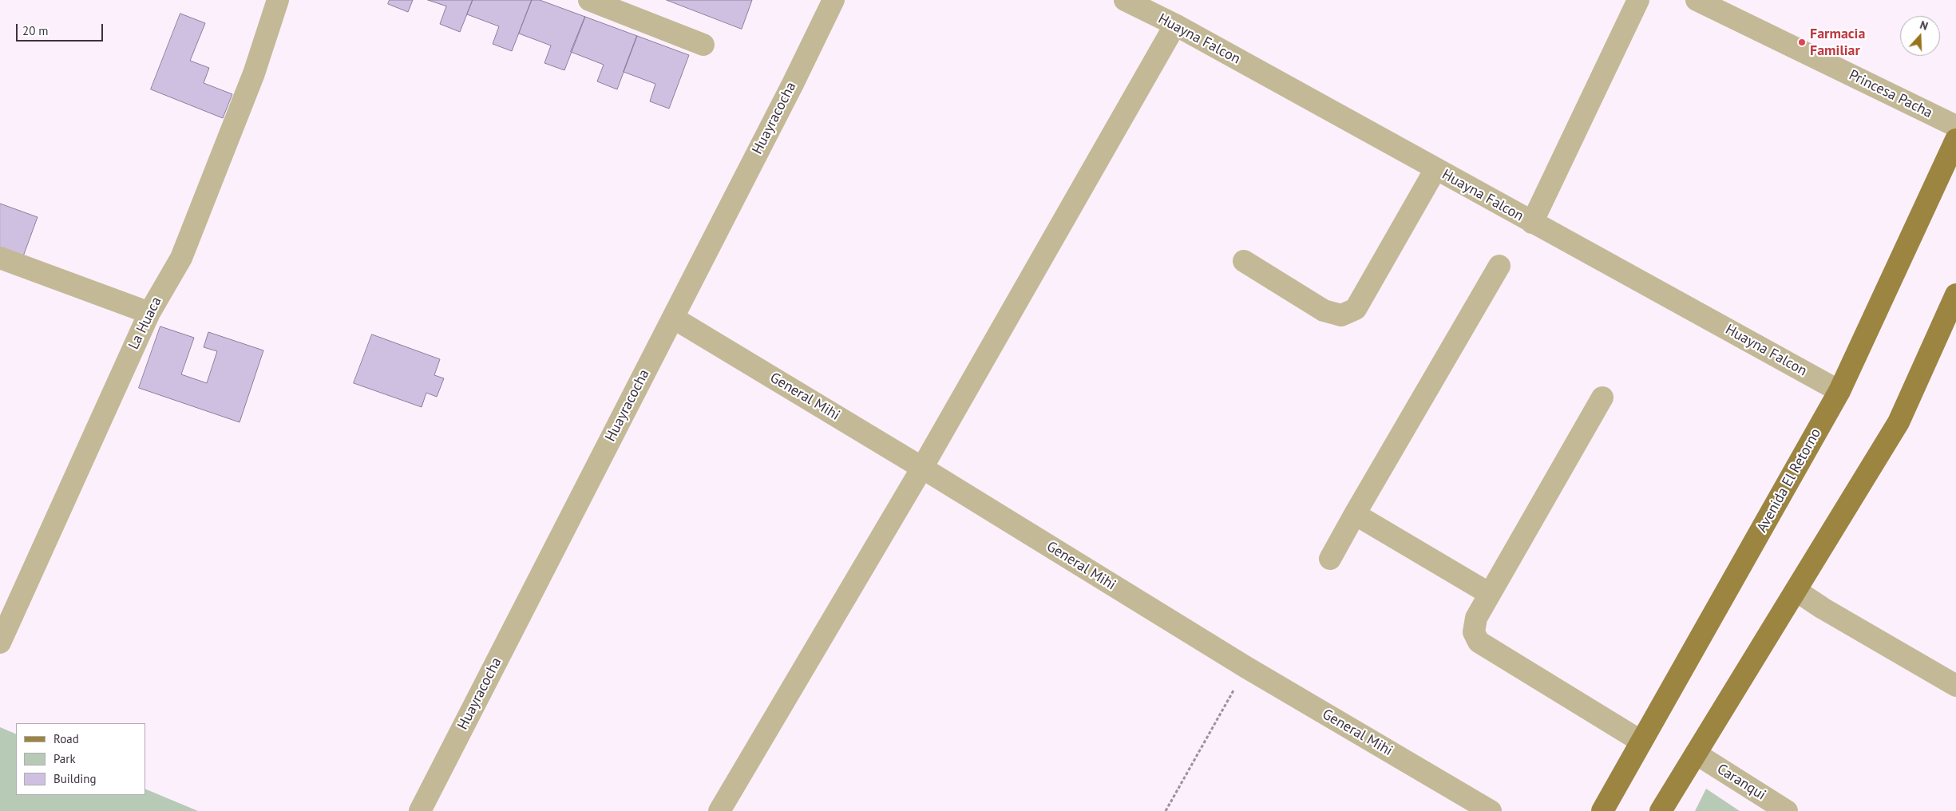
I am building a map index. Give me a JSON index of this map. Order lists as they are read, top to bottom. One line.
{"streets":{"main road":["Avenida El Retorno"],"street":["Huayna Falcon","Princesa Pacha","Huayracocha","La Huaca","General Mihi","Caranqui"]},"crossings":[["Huayna Falcon","Avenida El Retorno"],["Huayracocha","General Mihi"]],"places":["Farmacia Familiar"],"legend":["Road","Park","Building"],"scale_bar":"20 m","north":"top"}
